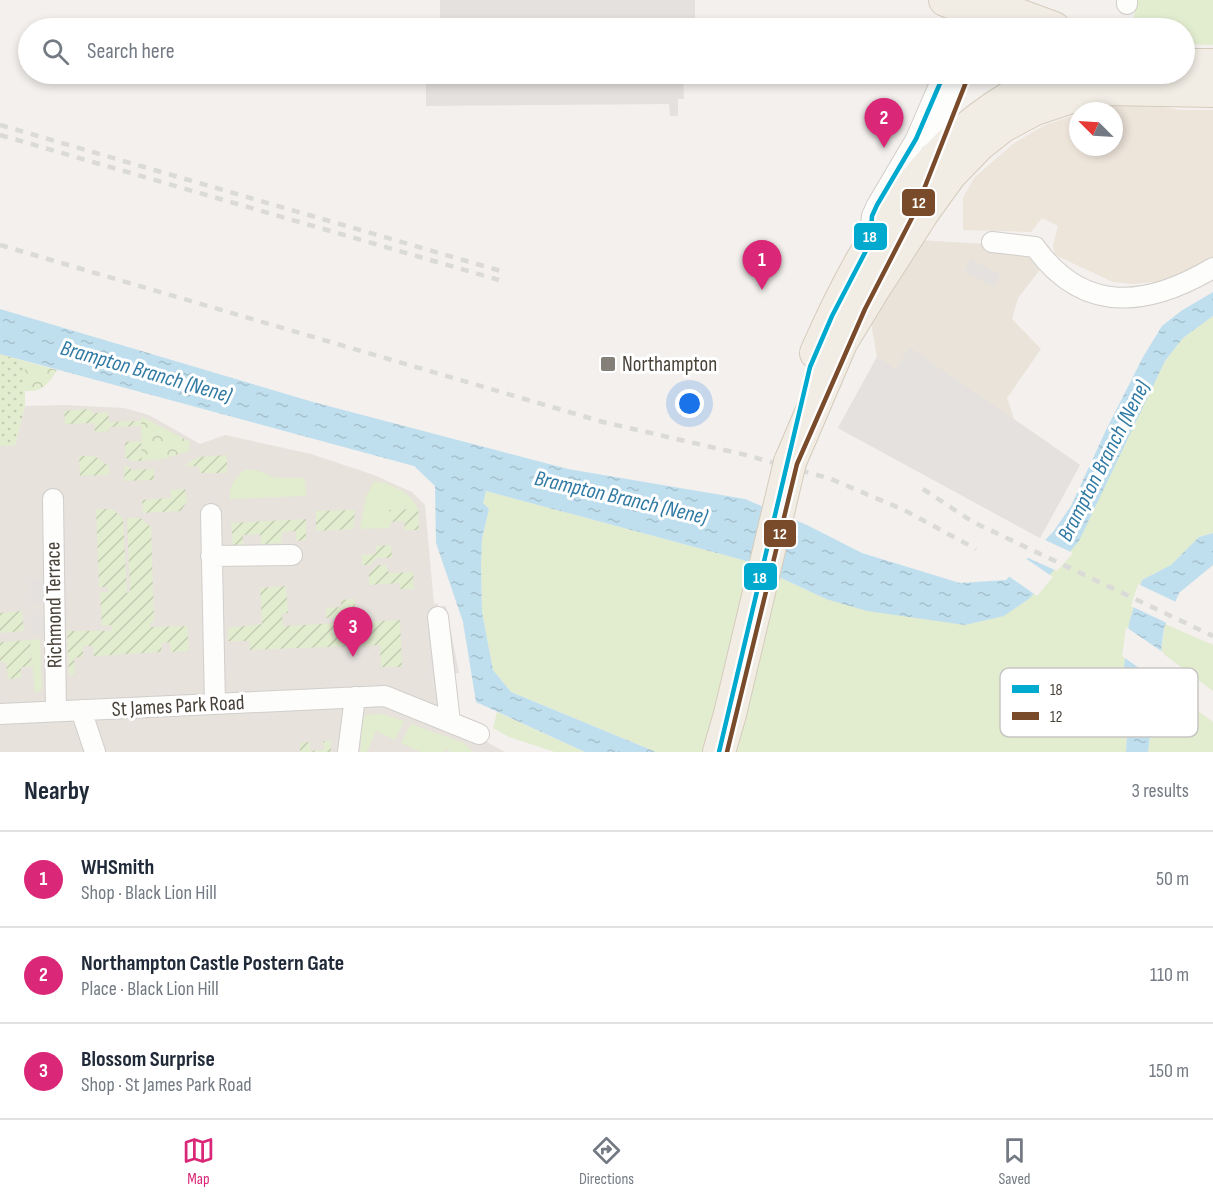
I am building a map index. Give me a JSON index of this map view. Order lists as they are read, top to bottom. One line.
{"streets":{"street":["Richmond Terrace","St James Park Road"]},"crossings":[["Richmond Terrace","St James Park Road"]],"water":["Brampton Branch (Nene)"],"places":{"transit":["Northampton"]},"lines":["transit line 18","transit line 12"],"legend":["18","12"],"north":"top left","page":{"search":"Search here","pins":["2","1","3"],"heading":["Nearby","3 results"],"list":[{"mark":"1","name":"WHSmith","note":"Shop · Black Lion Hill","value":"50 m"},{"mark":"2","name":"Northampton Castle Postern Gate","note":"Place · Black Lion Hill","value":"110 m"},{"mark":"3","name":"Blossom Surprise","note":"Shop · St James Park Road","value":"150 m"}],"nav":["Map","Directions","Saved"]}}
